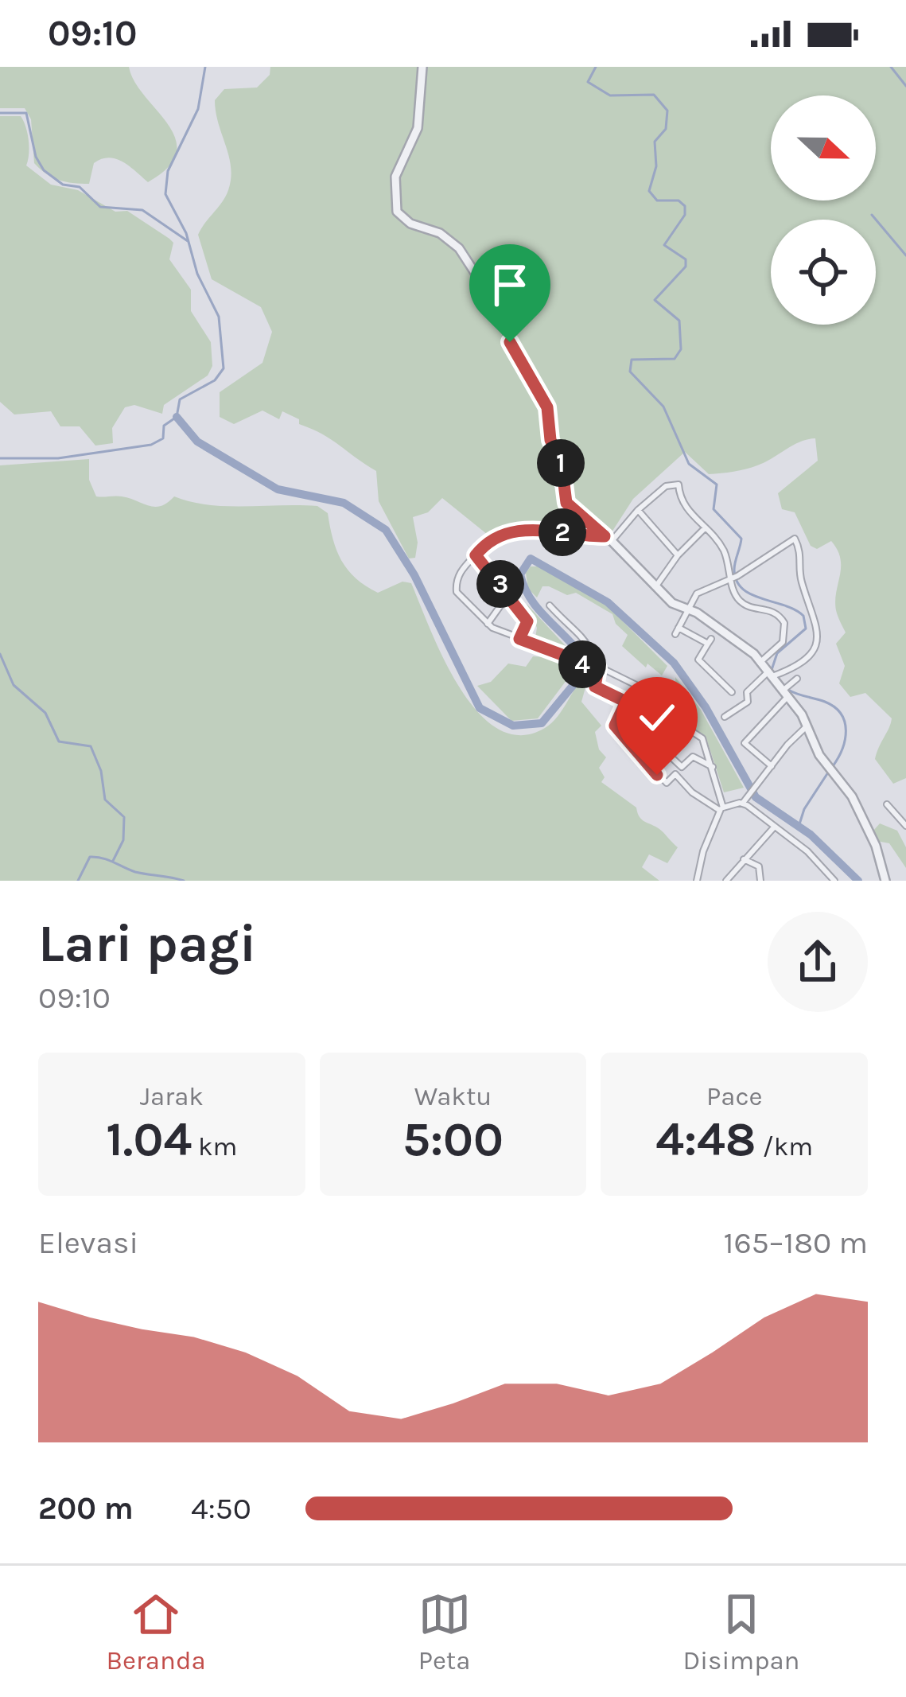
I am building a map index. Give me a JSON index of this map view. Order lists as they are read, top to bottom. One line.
{"north":"right","page":{"status":"09:10","pins":["1","2","3","4"],"heading":["Lari pagi","09:10"],"stats":[["Jarak","1.04 km"],["Waktu","5:00"],["Pace","4:48 /km"]],"chart":["Elevasi","165–180 m"],"list":[{"name":"200 m","note":"4:50"}],"tabs":["Beranda","Peta","Disimpan"]}}
